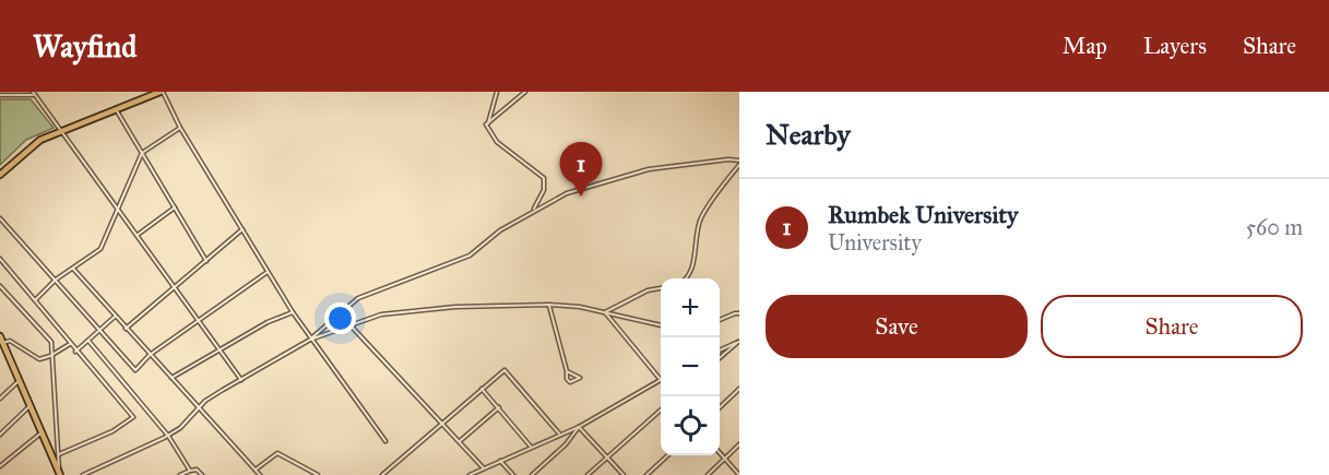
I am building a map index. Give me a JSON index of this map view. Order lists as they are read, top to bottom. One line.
{"page":{"header":"Wayfind","nav":["Map","Layers","Share"],"heading":"Nearby","pins":"1","list":[{"mark":"1","name":"Rumbek University","note":"University","value":"560 m"}],"buttons":["Save","Share"],"map_buttons":["+","−"]}}
